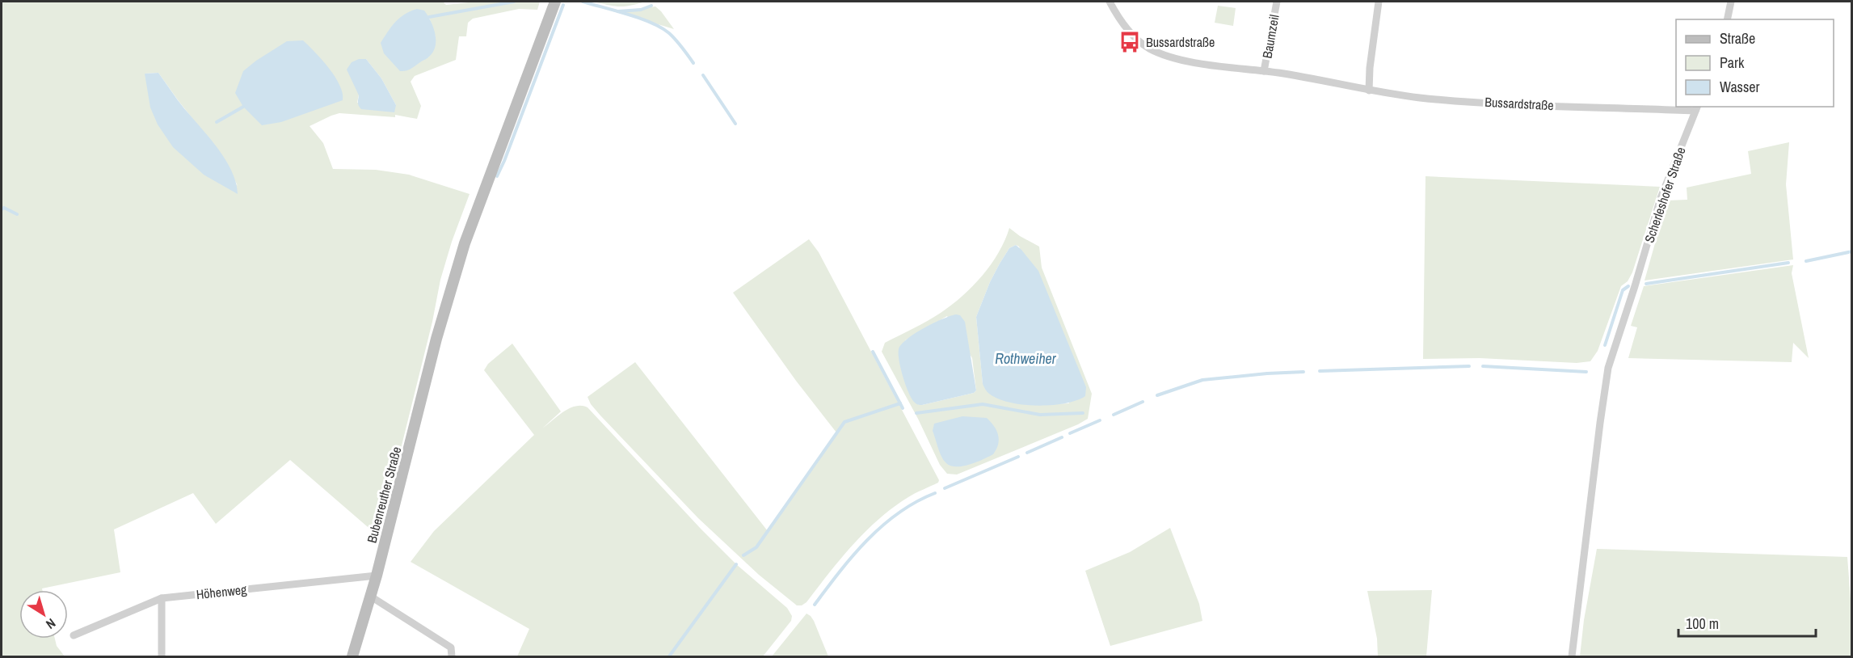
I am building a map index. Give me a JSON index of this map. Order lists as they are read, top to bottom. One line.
{"streets":{"street":["Baumzeil","Bussardstraße","Scherleshofer Straße","Bubenreuther Straße","Höhenweg"]},"crossings":[["Baumzeil","Bussardstraße"],["Bussardstraße","Scherleshofer Straße"],["Bubenreuther Straße","Höhenweg"]],"water":["Rothweiher"],"places":{"bus stop":["Bussardstraße"]},"legend":["Straße","Park","Wasser"],"scale_bar":"100 m","north":"bottom right"}
